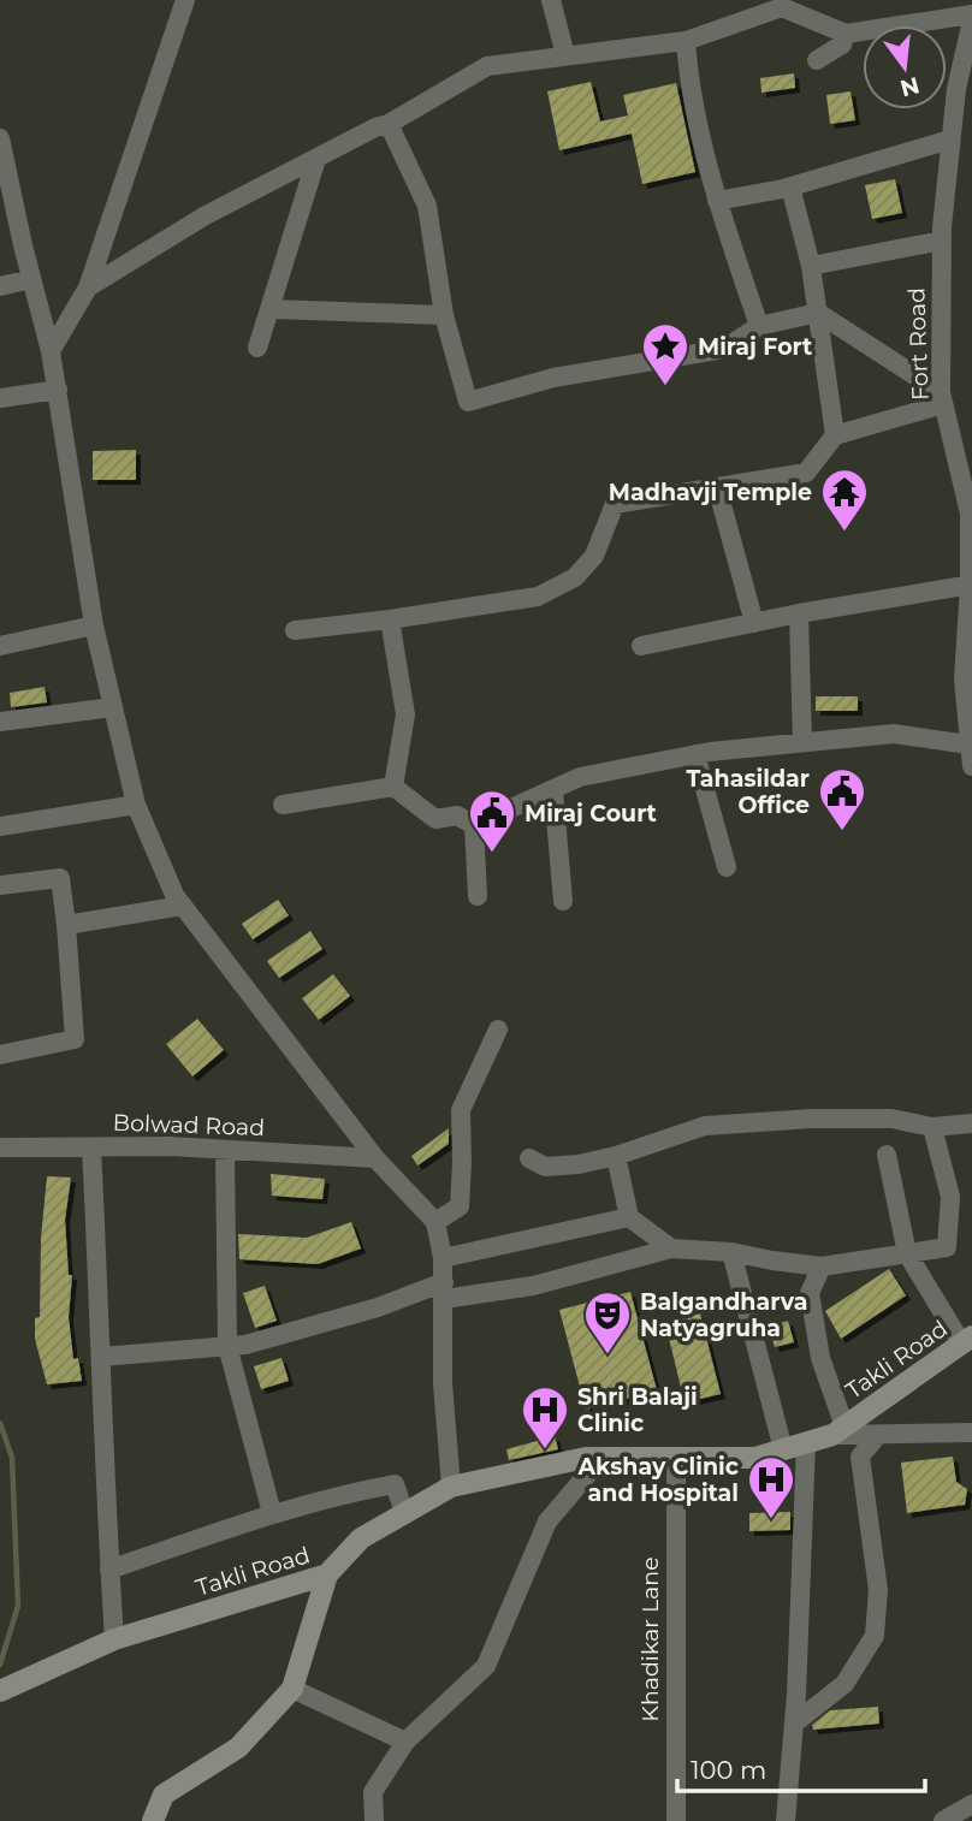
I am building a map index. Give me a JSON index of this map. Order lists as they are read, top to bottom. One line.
{"streets":{"main road":["Takli Road"],"street":["Fort Road","Bolwad Road","Khadikar Lane"]},"crossings":[["Takli Road","Khadikar Lane"]],"places":{"place":["Miraj Fort"],"temple":["Madhavji Temple"],"public building":["Tahasildar Office","Miraj Court"],"theatre":["Balgandharva Natyagruha"],"hospital":["Shri Balaji Clinic","Akshay Clinic and Hospital"]},"scale_bar":"100 m","north":"bottom"}
